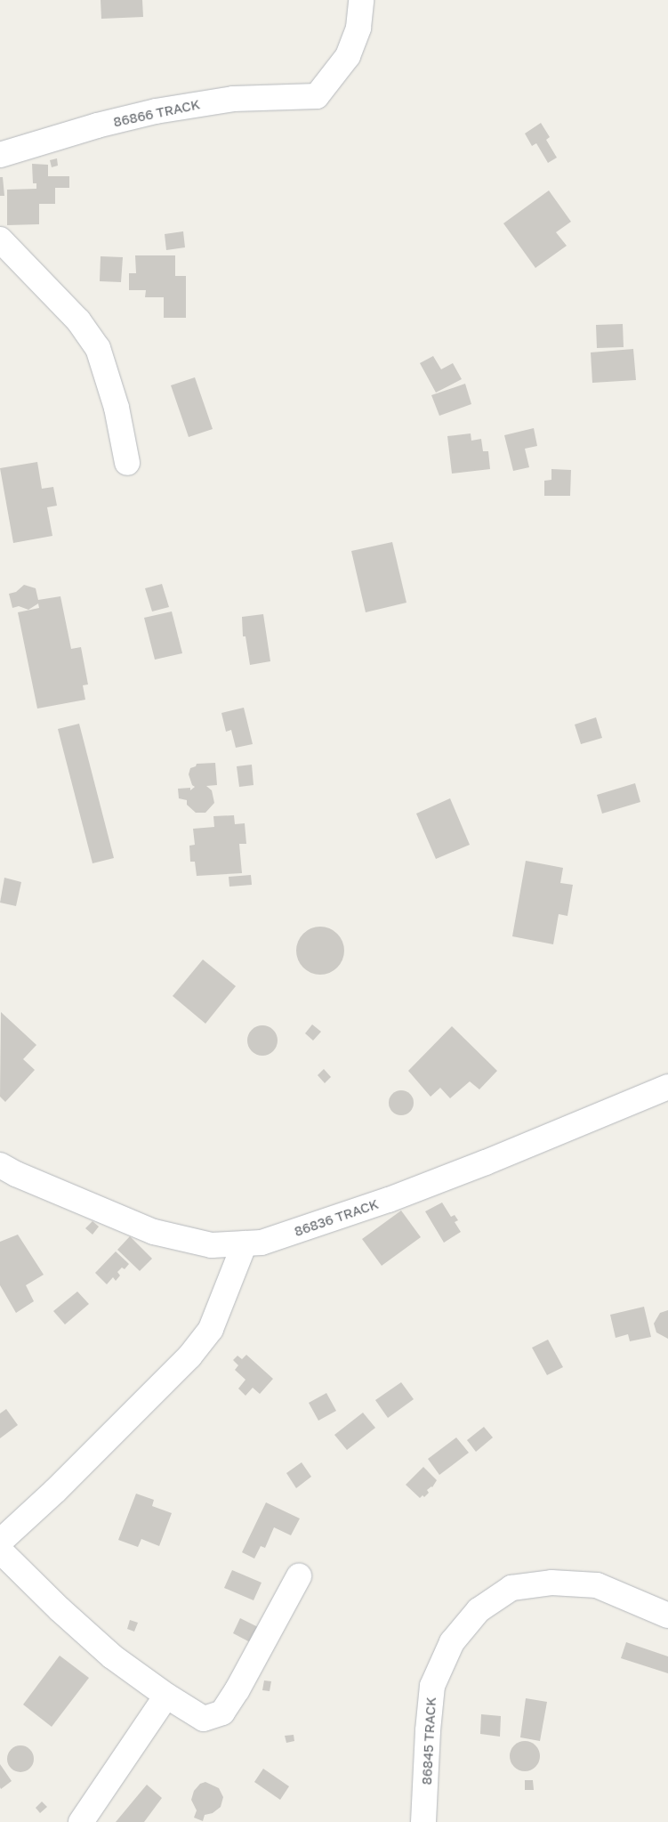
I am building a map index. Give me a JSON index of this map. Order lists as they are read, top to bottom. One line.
{"streets":{"street":["86866 TRACK","86836 TRACK","86845 TRACK"]}}
